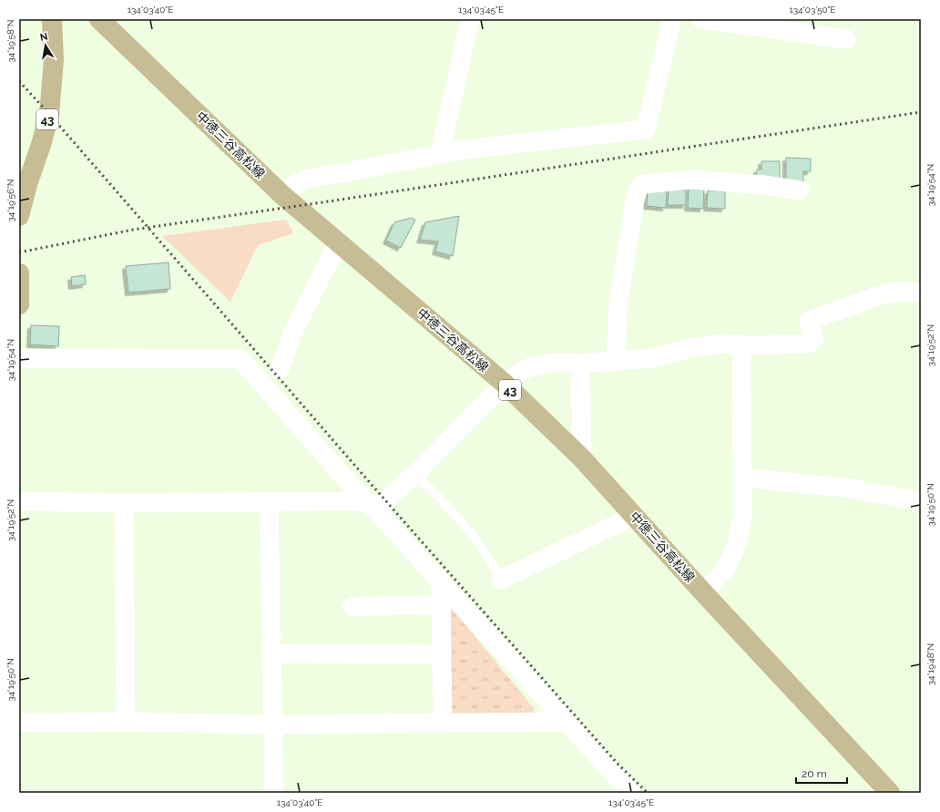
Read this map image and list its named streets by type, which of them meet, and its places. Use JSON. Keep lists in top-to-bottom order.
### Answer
{
  "streets": {
    "main road": ["43", "中徳三谷高松線"]
  },
  "scale_bar": "20 m",
  "north": "top",
  "coordinates": [
    "134°03'40\"E",
    "134°03'45\"E",
    "134°03'50\"E",
    "34°19'58\"N",
    "34°19'54\"N",
    "34°19'56\"N",
    "34°19'52\"N",
    "34°19'50\"N",
    "34°19'48\"N"
  ]
}
